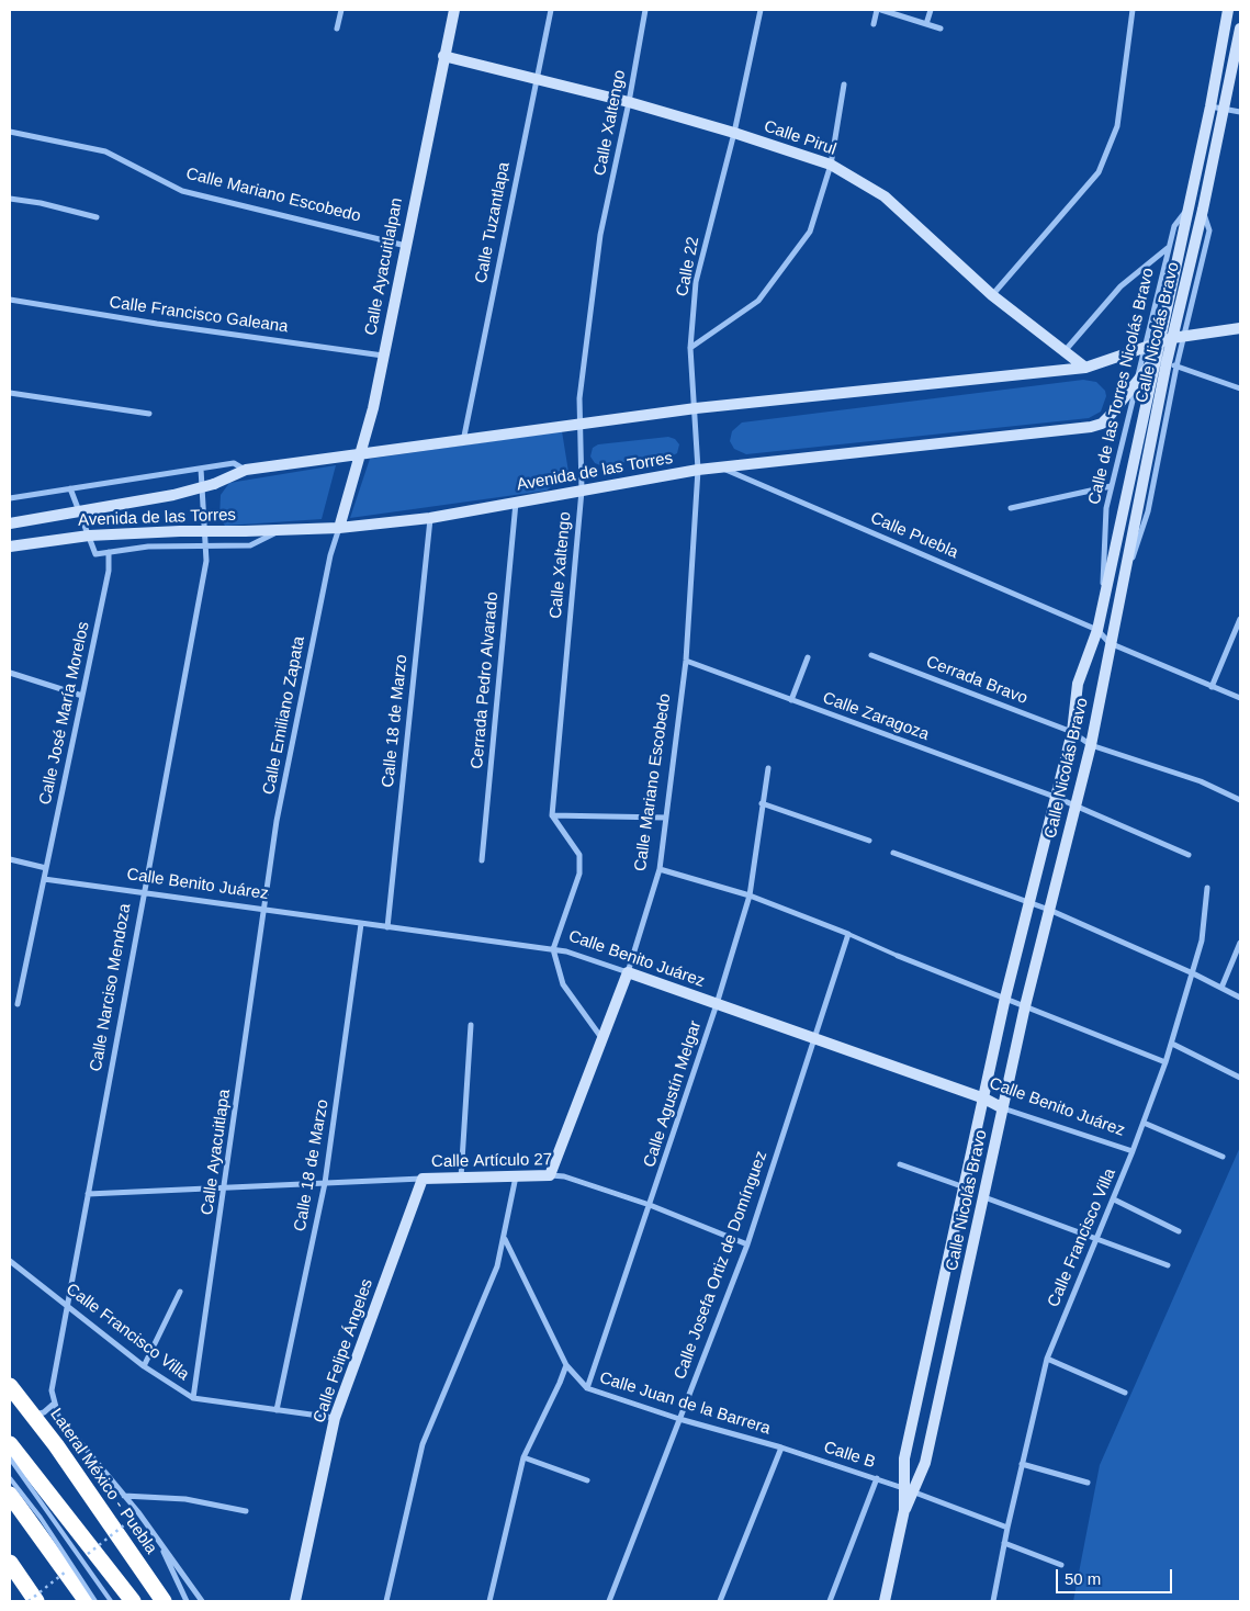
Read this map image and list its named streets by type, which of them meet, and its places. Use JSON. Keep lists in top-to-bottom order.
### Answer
{
  "streets": {
    "highway": ["Lateral México - Puebla"],
    "main road": [
      "Calle Pirul",
      "Calle Mariano Escobedo",
      "Calle Ayacuitlalpan",
      "Calle Nicolás Bravo",
      "Avenida de las Torres",
      "Calle Benito Juárez",
      "Calle Artículo 27",
      "Calle Felipe Ángeles"
    ],
    "street": [
      "Calle Xaltengo",
      "Calle Tuzantlapa",
      "Calle 22",
      "Calle Francisco Galeana",
      "Calle de las Torres Nicolás Bravo",
      "Calle Puebla",
      "Cerrada Pedro Alvarado",
      "Cerrada Bravo",
      "Calle José María Morelos",
      "Calle Emiliano Zapata",
      "Calle Zaragoza",
      "Calle 18 de Marzo",
      "Calle Narciso Mendoza",
      "Calle Agustín Melgar",
      "Calle Ayacuitlapa",
      "Calle Francisco Villa",
      "Calle Josefa Ortiz de Domínguez",
      "Calle Juan de la Barrera",
      "Calle B"
    ]
  },
  "crossings": [
    ["Calle Xaltengo", "Calle Pirul"],
    ["Calle Xaltengo", "Avenida de las Torres"],
    ["Calle Pirul", "Calle Tuzantlapa"],
    ["Calle Pirul", "Calle Ayacuitlalpan"],
    ["Calle Pirul", "Calle 22"],
    ["Calle Pirul", "Calle Nicolás Bravo"],
    ["Calle Pirul", "Avenida de las Torres"],
    ["Calle Mariano Escobedo", "Calle Ayacuitlalpan"],
    ["Calle Mariano Escobedo", "Calle 22"],
    ["Calle Mariano Escobedo", "Avenida de las Torres"],
    ["Calle Mariano Escobedo", "Calle Zaragoza"],
    ["Calle Mariano Escobedo", "Calle Benito Juárez"],
    ["Calle Mariano Escobedo", "Calle Artículo 27"],
    ["Calle Tuzantlapa", "Avenida de las Torres"],
    ["Calle Ayacuitlalpan", "Calle Francisco Galeana"],
    ["Calle Ayacuitlalpan", "Avenida de las Torres"],
    ["Calle Ayacuitlalpan", "Calle Emiliano Zapata"],
    ["Calle 22", "Avenida de las Torres"],
    ["Calle Nicolás Bravo", "Calle de las Torres Nicolás Bravo"],
    ["Calle Nicolás Bravo", "Avenida de las Torres"],
    ["Calle Nicolás Bravo", "Calle Puebla"],
    ["Calle Nicolás Bravo", "Cerrada Bravo"],
    ["Calle Nicolás Bravo", "Calle Zaragoza"],
    ["Calle Nicolás Bravo", "Calle Benito Juárez"],
    ["Calle Nicolás Bravo", "Calle B"],
    ["Calle de las Torres Nicolás Bravo", "Avenida de las Torres"],
    ["Avenida de las Torres", "Calle Puebla"],
    ["Avenida de las Torres", "Cerrada Pedro Alvarado"],
    ["Avenida de las Torres", "Calle Emiliano Zapata"],
    ["Avenida de las Torres", "Calle 18 de Marzo"],
    ["Calle José María Morelos", "Calle Benito Juárez"],
    ["Calle Emiliano Zapata", "Calle Benito Juárez"],
    ["Calle Emiliano Zapata", "Calle Ayacuitlapa"],
    ["Calle 18 de Marzo", "Calle Benito Juárez"],
    ["Calle 18 de Marzo", "Calle Artículo 27"],
    ["Calle 18 de Marzo", "Calle Francisco Villa"],
    ["Calle Benito Juárez", "Calle Narciso Mendoza"],
    ["Calle Benito Juárez", "Calle Agustín Melgar"],
    ["Calle Benito Juárez", "Calle Ayacuitlapa"],
    ["Calle Benito Juárez", "Calle Francisco Villa"],
    ["Calle Benito Juárez", "Calle Josefa Ortiz de Domínguez"],
    ["Calle Narciso Mendoza", "Calle Artículo 27"],
    ["Calle Narciso Mendoza", "Calle Francisco Villa"],
    ["Calle Agustín Melgar", "Calle Artículo 27"],
    ["Calle Agustín Melgar", "Calle Juan de la Barrera"],
    ["Calle Ayacuitlapa", "Calle Artículo 27"],
    ["Calle Ayacuitlapa", "Calle Francisco Villa"],
    ["Calle Artículo 27", "Calle Josefa Ortiz de Domínguez"],
    ["Calle Artículo 27", "Calle Felipe Ángeles"],
    ["Calle Francisco Villa", "Calle Felipe Ángeles"],
    ["Calle Francisco Villa", "Calle B"],
    ["Calle Josefa Ortiz de Domínguez", "Calle Juan de la Barrera"],
    ["Calle Juan de la Barrera", "Calle B"]
  ],
  "scale_bar": "50 m"
}
